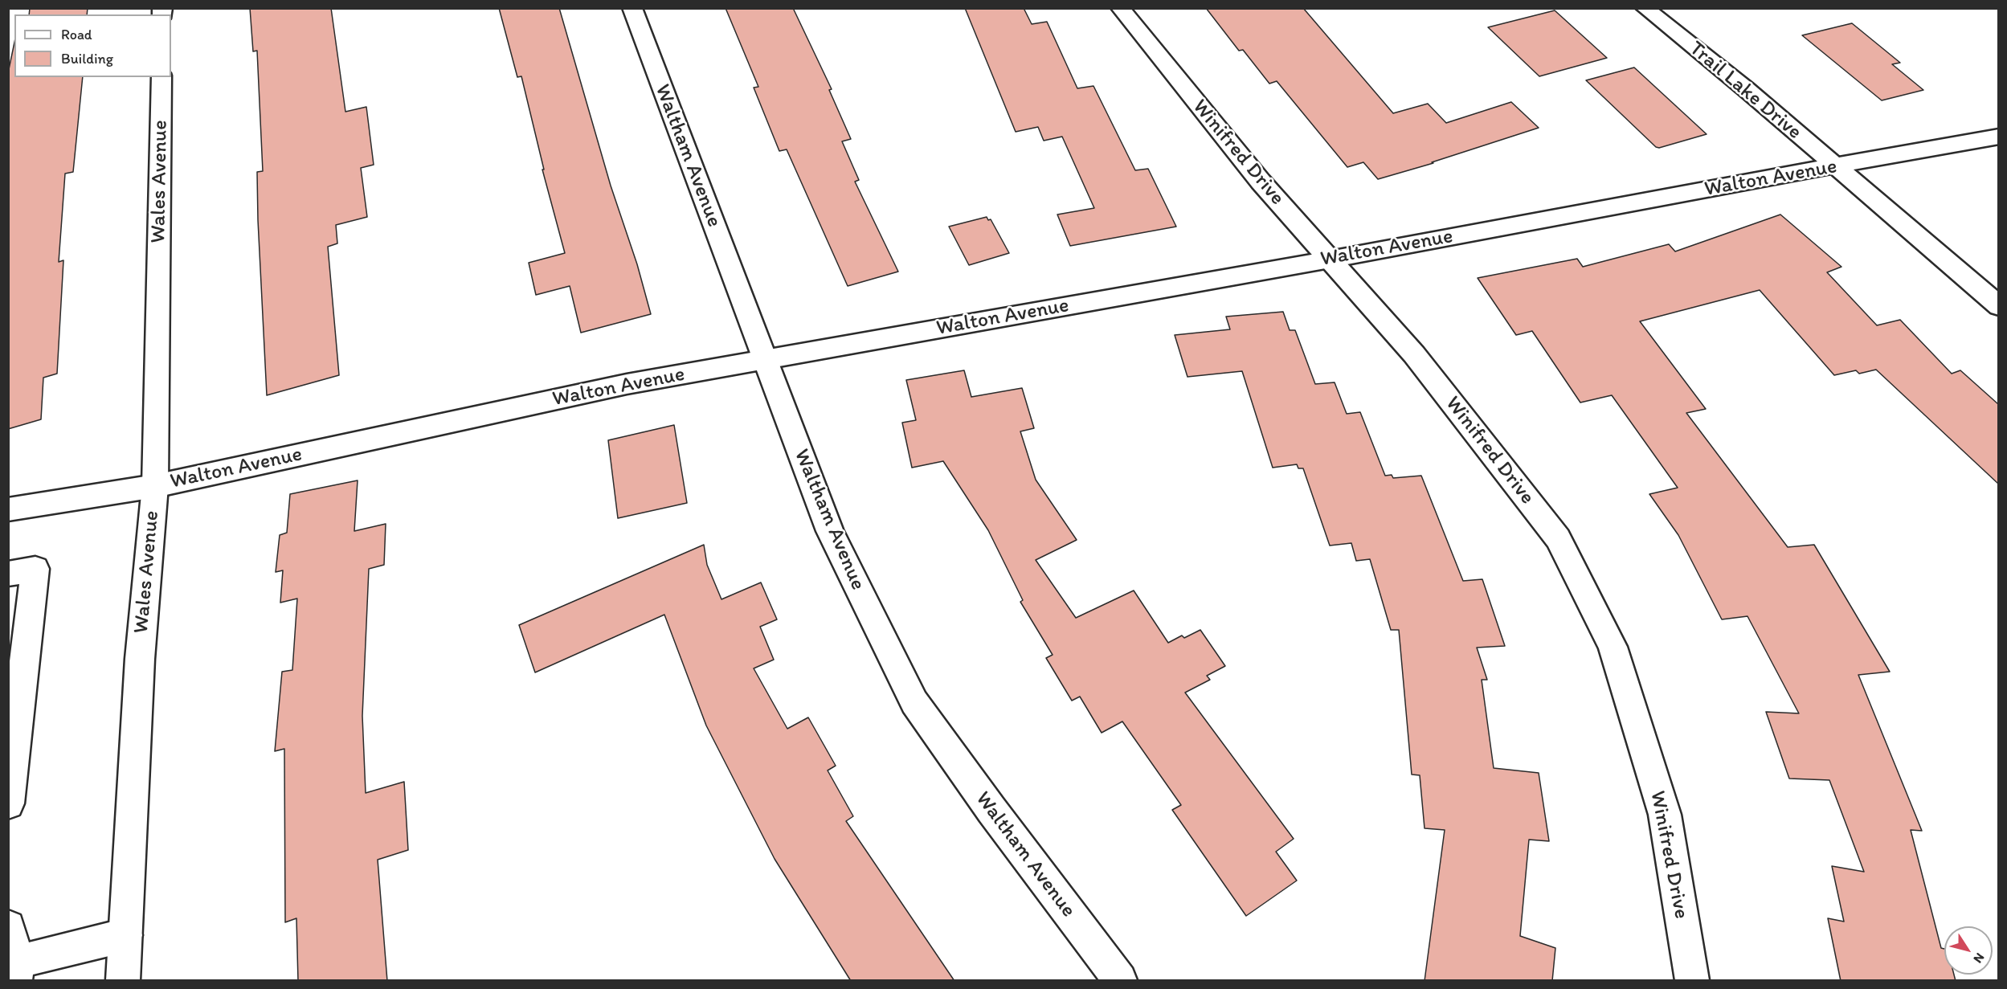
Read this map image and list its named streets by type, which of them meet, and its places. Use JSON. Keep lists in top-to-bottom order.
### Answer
{
  "streets": {
    "street": [
      "Trail Lake Drive",
      "Winifred Drive",
      "Waltham Avenue",
      "Walton Avenue",
      "Wales Avenue"
    ]
  },
  "crossings": [
    ["Trail Lake Drive", "Walton Avenue"],
    ["Winifred Drive", "Walton Avenue"],
    ["Waltham Avenue", "Walton Avenue"],
    ["Walton Avenue", "Wales Avenue"]
  ],
  "legend": ["Road", "Building"],
  "north": "bottom right"
}
